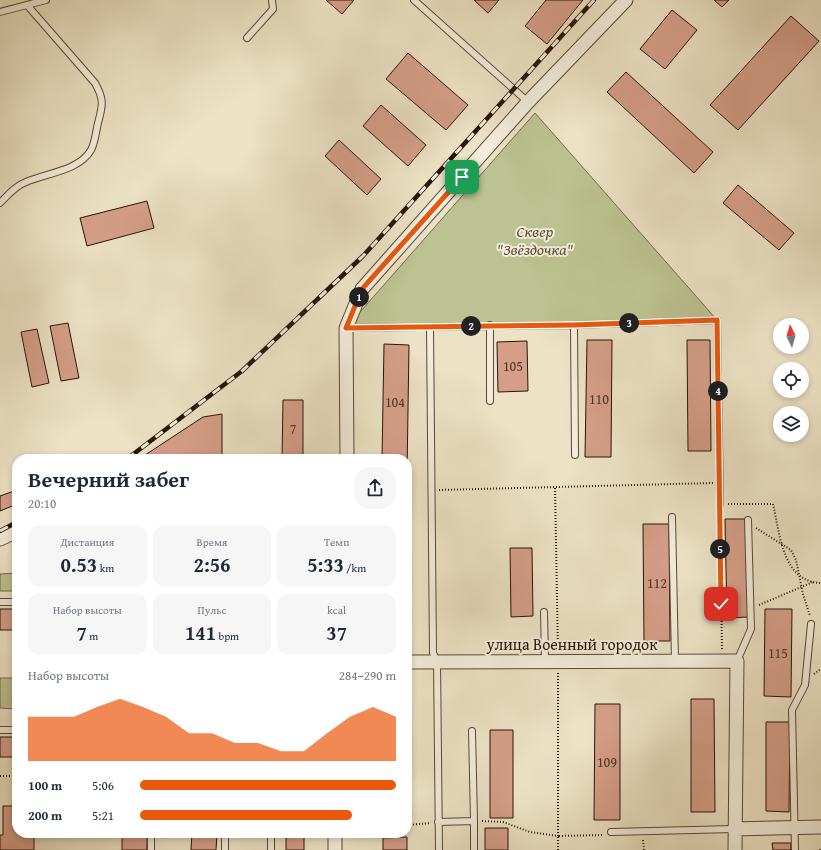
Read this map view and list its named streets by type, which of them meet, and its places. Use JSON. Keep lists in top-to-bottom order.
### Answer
{
  "streets": {
    "street": ["улица Военный городок"]
  },
  "parks": ["Сквер \"Звёздочка\""],
  "house_numbers": [
    "105",
    "110",
    "104",
    "7",
    "112",
    "115",
    "109"
  ],
  "north": "top",
  "page": {
    "pins": [
      "1",
      "3",
      "2",
      "4",
      "5"
    ],
    "heading": ["Вечерний забег", "20:10"],
    "stats": [
      ["Дистанция", "0.53 km"],
      ["Время", "2:56"],
      ["Темп", "5:33 /km"],
      ["Набор высоты", "7 m"],
      ["Пульс", "141 bpm"],
      ["kcal", "37"]
    ],
    "chart": ["Набор высоты", "284–290 m"],
    "list": [
      {
        "name": "100 m",
        "note": "5:06"
      },
      {
        "name": "200 m",
        "note": "5:21"
      }
    ]
  }
}
